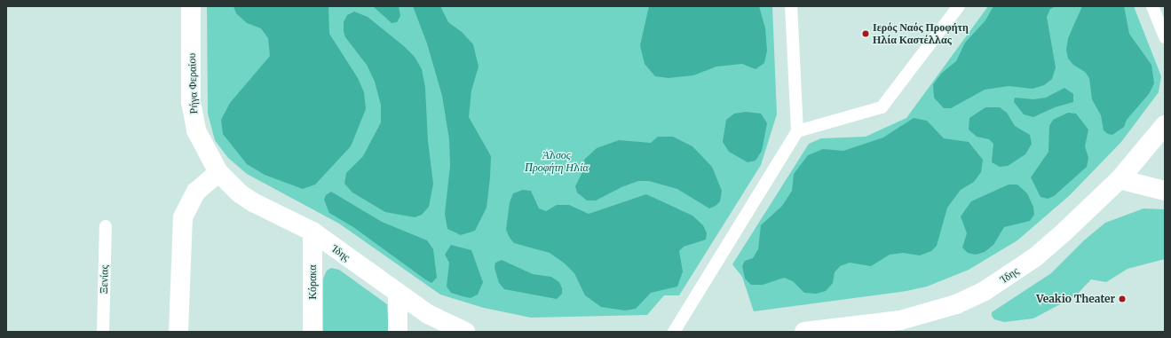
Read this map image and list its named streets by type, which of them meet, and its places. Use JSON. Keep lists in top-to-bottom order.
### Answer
{
  "streets": {
    "street": ["Ρήγα Φεραίου", "Ίδης", "Κόρακα"],
    "lane": ["Ξενίας"]
  },
  "crossings": [
    ["Ρήγα Φεραίου", "Ίδης"],
    ["Ίδης", "Κόρακα"]
  ],
  "parks": ["Άλσος Προφήτη Ηλία"],
  "places": ["Ιερός Ναός Προφήτη Ηλία Καστέλλας", "Veakio Theater"]
}
